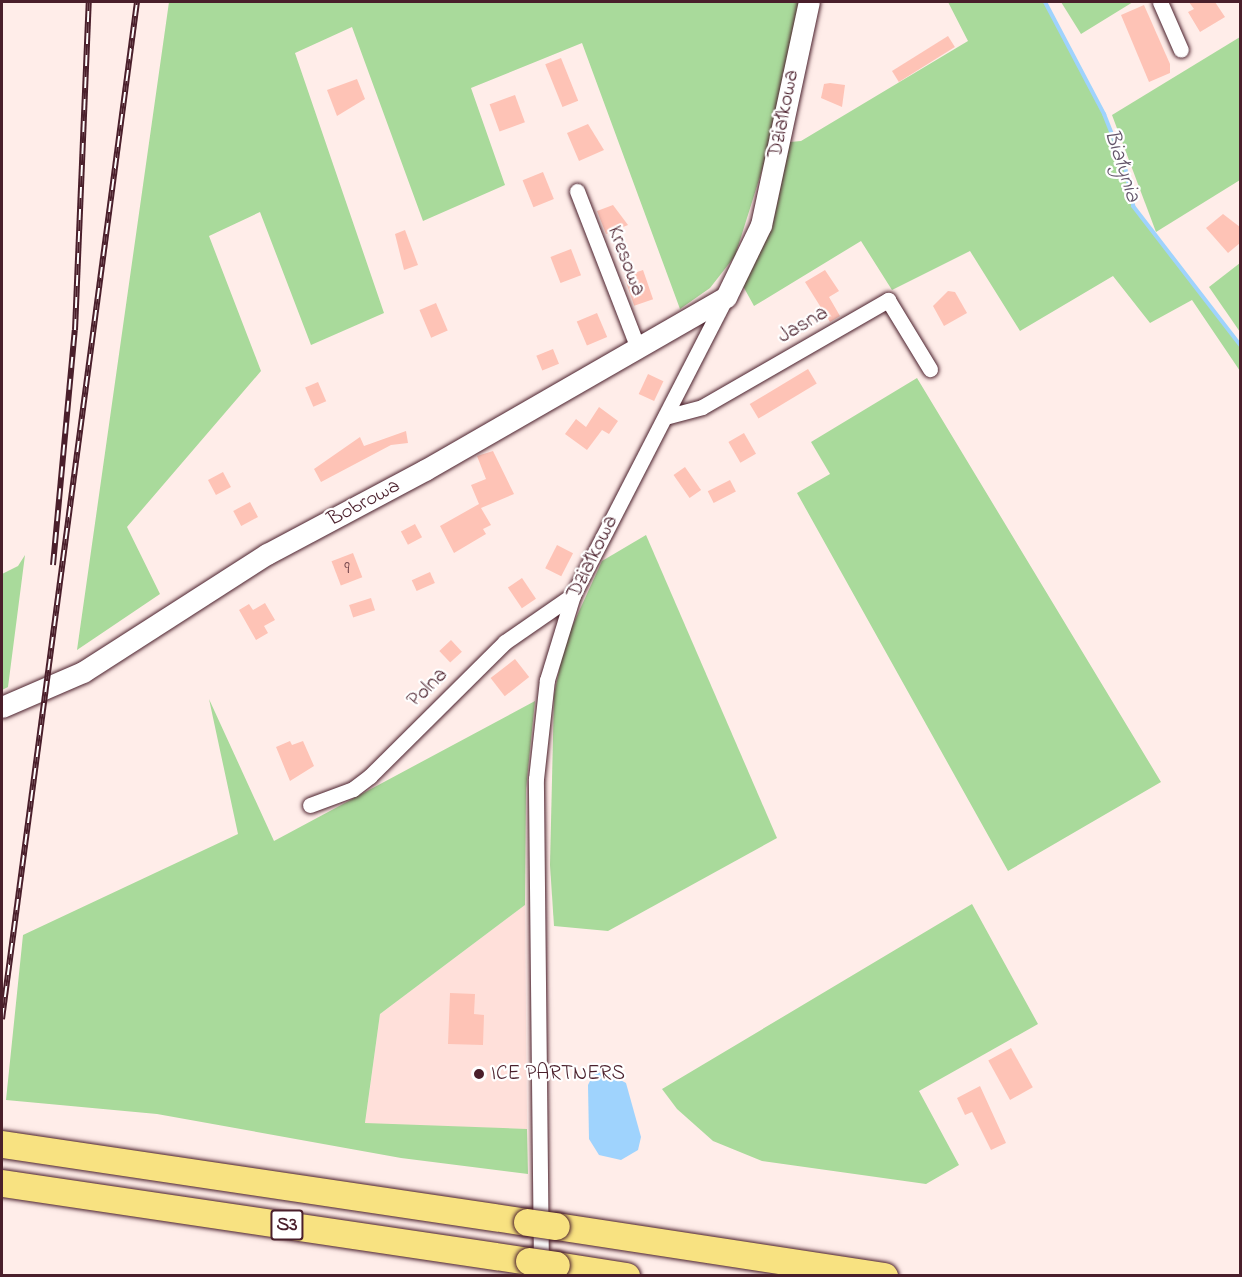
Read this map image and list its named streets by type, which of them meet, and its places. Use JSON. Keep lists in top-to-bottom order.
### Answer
{
  "streets": {
    "highway": ["S3"],
    "street": [
      "Działkowa",
      "Kresowa",
      "Jasna",
      "Bobrowa",
      "Polna"
    ]
  },
  "crossings": [
    ["Działkowa", "Jasna"],
    ["Działkowa", "Bobrowa"],
    ["Działkowa", "Polna"],
    ["Działkowa", "S3"],
    ["Kresowa", "Bobrowa"]
  ],
  "water": ["Białynia"],
  "places": ["ICE PARTNERS"],
  "house_numbers": ["9"]
}
